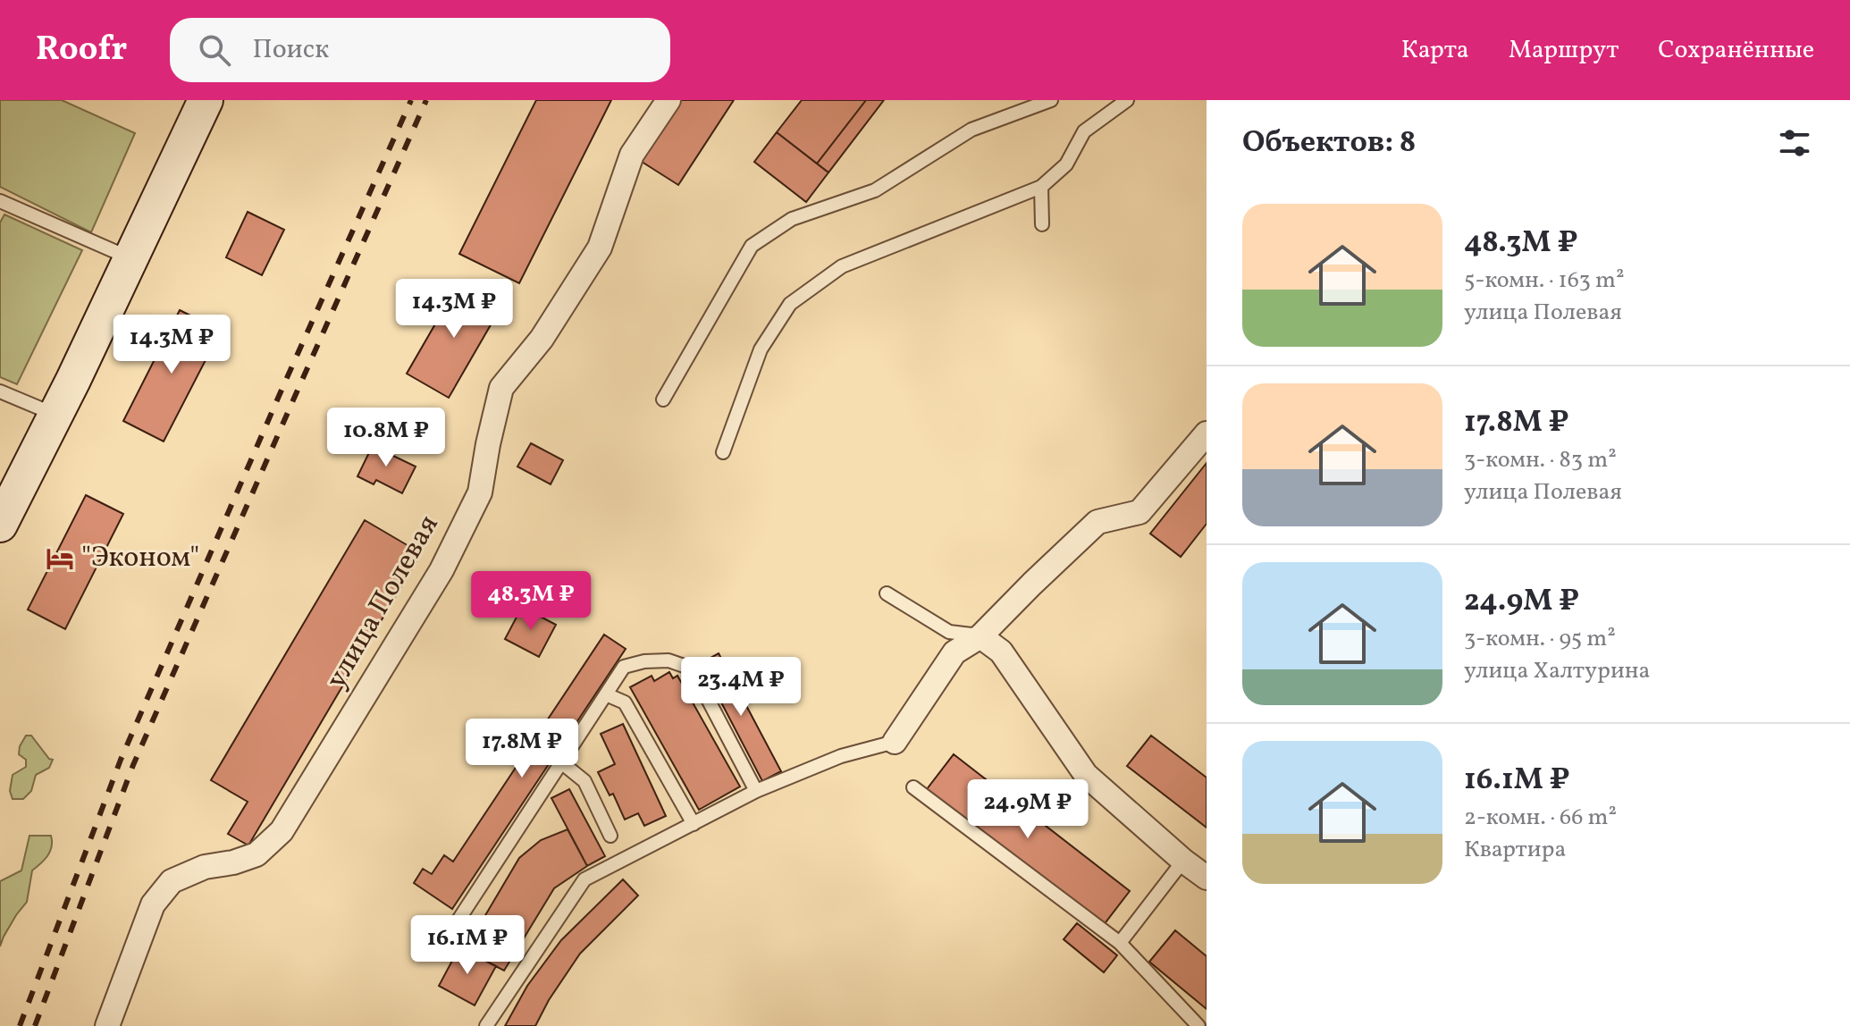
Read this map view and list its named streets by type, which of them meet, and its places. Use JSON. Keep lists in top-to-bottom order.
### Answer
{
  "streets": {
    "street": ["улица Полевая"]
  },
  "places": {
    "hotel": ["\"Эконом\""]
  },
  "page": {
    "header": "Roofr",
    "search": "Поиск",
    "nav": ["Карта", "Маршрут", "Сохранённые"],
    "heading": "Объектов: 8",
    "list": [
      {
        "name": "48.3M ₽",
        "note": "5-комн. · 163 m² · улица Полевая"
      },
      {
        "name": "17.8M ₽",
        "note": "3-комн. · 83 m² · улица Полевая"
      },
      {
        "name": "24.9M ₽",
        "note": "3-комн. · 95 m² · улица Халтурина"
      },
      {
        "name": "16.1M ₽",
        "note": "2-комн. · 66 m² · Квартира"
      }
    ],
    "price": [
      "14.3M ₽",
      "14.3M ₽",
      "10.8M ₽",
      "48.3M ₽",
      "23.4M ₽",
      "17.8M ₽",
      "24.9M ₽",
      "16.1M ₽"
    ]
  }
}
